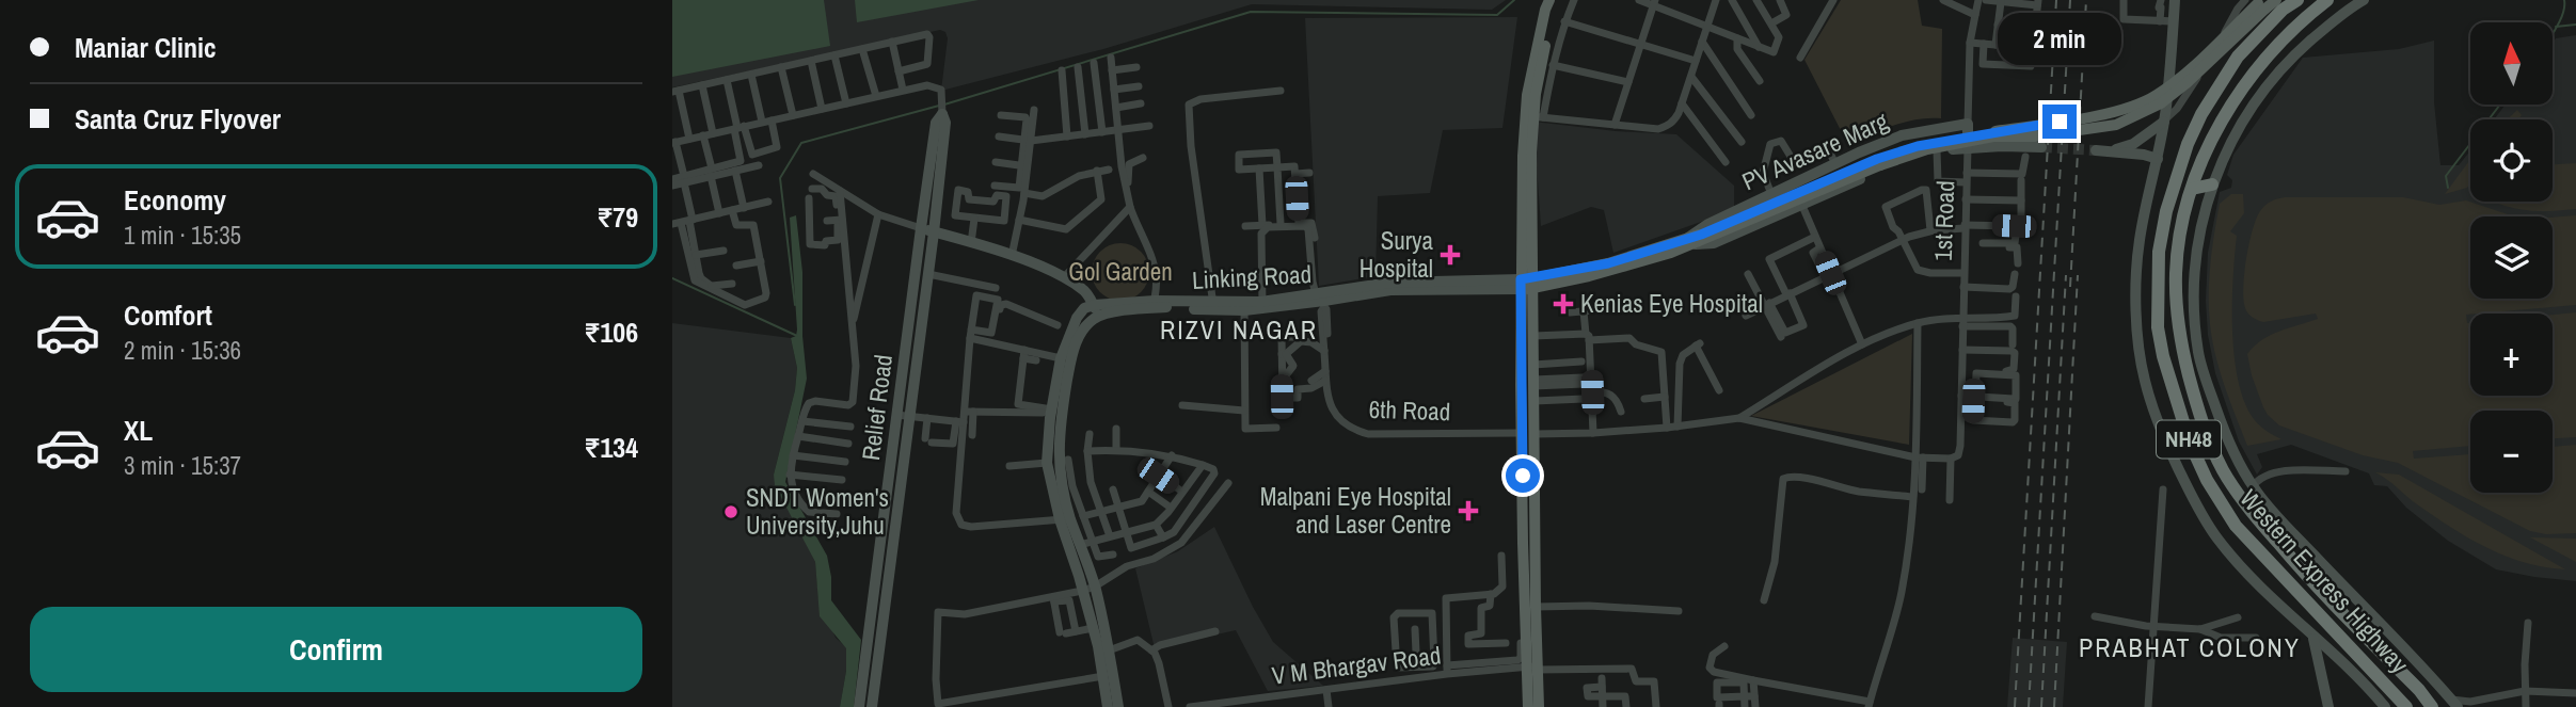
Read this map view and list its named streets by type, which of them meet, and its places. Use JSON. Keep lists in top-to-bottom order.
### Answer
{
  "streets": {
    "highway": ["NH48", "Western Express Highway"],
    "street": [
      "PV Avasare Marg",
      "1st Road",
      "Linking Road",
      "Relief Road",
      "6th Road",
      "V M Bhargav Road"
    ]
  },
  "crossings": [
    ["PV Avasare Marg", "1st Road"],
    ["Linking Road", "6th Road"]
  ],
  "districts": ["RIZVI NAGAR", "PRABHAT COLONY"],
  "parks": ["Gol Garden"],
  "places": {
    "health": ["Surya Hospital", "Kenias Eye Hospital", "Malpani Eye Hospital and Laser Centre"],
    "other": ["SNDT Women's University,Juhu"]
  },
  "north": "top",
  "page": {
    "banner": ["Maniar Clinic", "Santa Cruz Flyover"],
    "bubble": "2 min",
    "map_buttons": ["+", "−"],
    "list": [
      {
        "name": "Economy",
        "note": "1 min · 15:35",
        "value": "₹79"
      },
      {
        "name": "Comfort",
        "note": "2 min · 15:36",
        "value": "₹106"
      },
      {
        "name": "XL",
        "note": "3 min · 15:37",
        "value": "₹134"
      }
    ],
    "buttons": "Confirm"
  }
}
